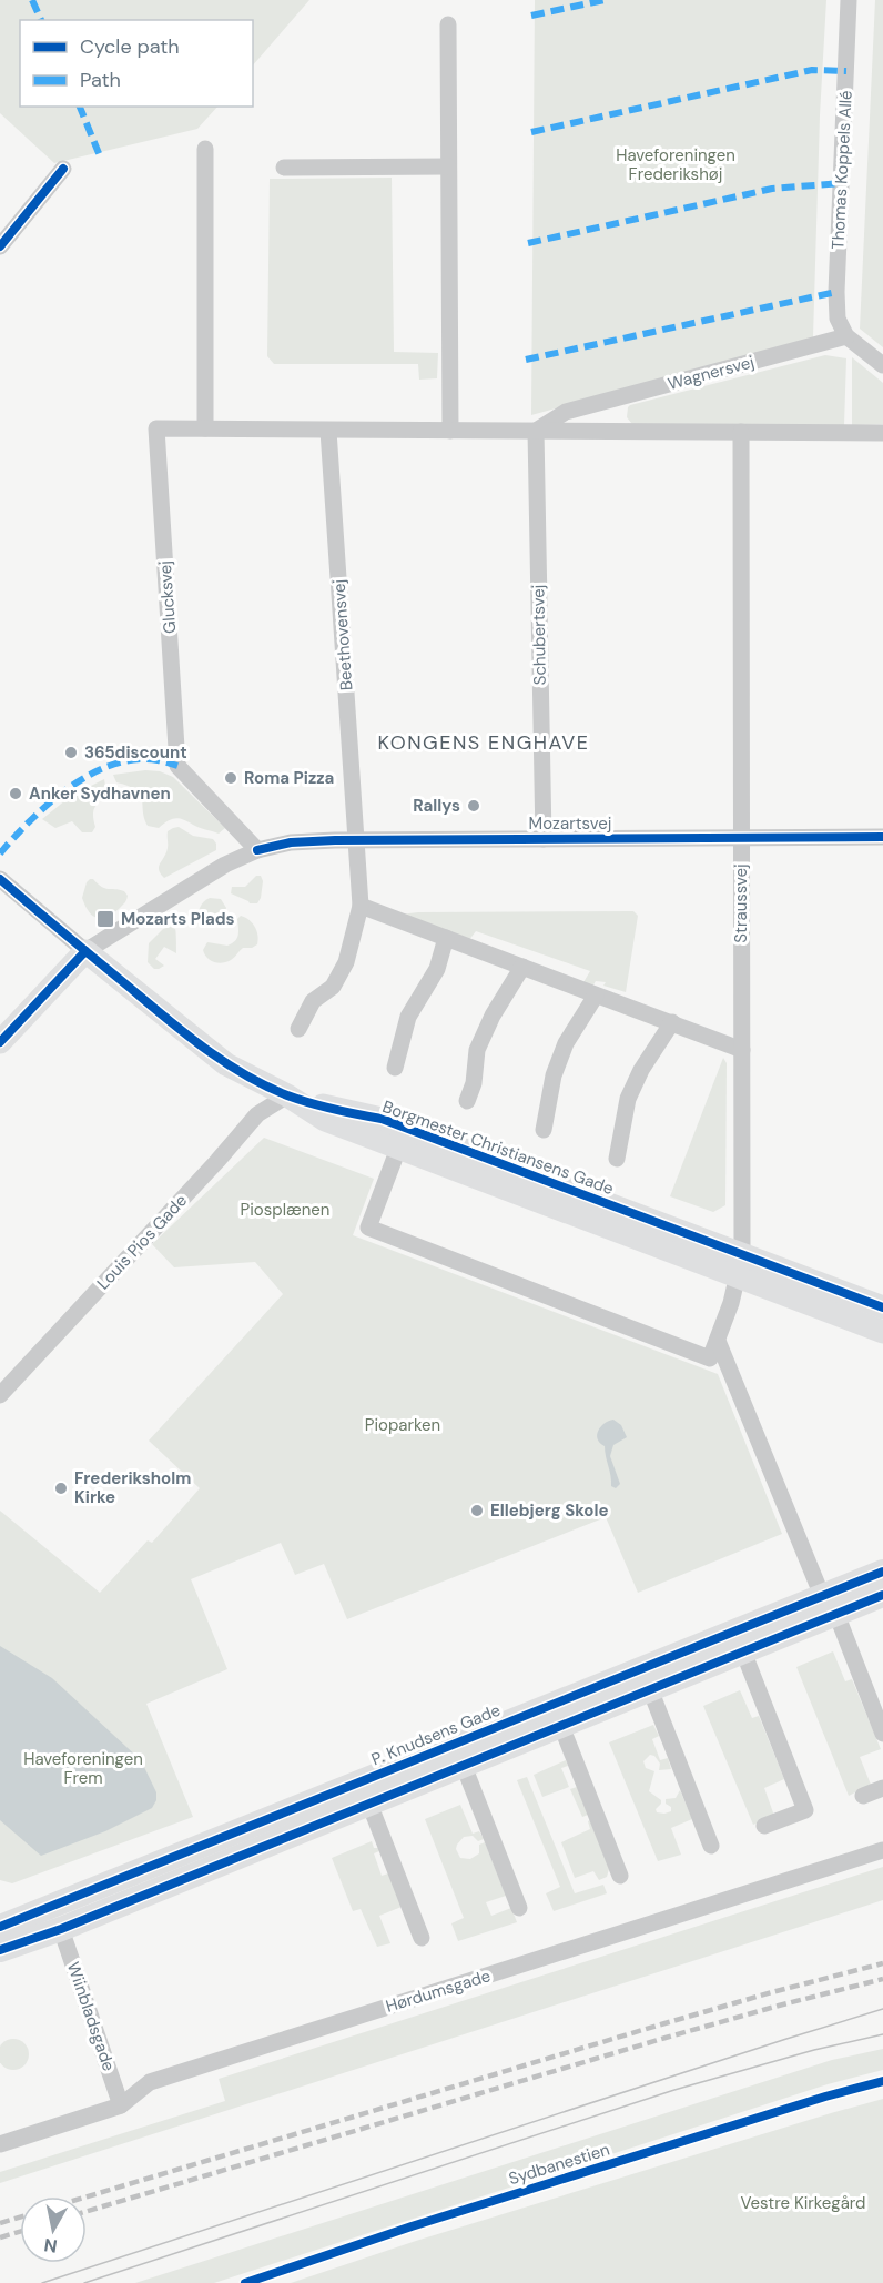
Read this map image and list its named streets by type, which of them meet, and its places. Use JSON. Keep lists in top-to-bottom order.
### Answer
{
  "streets": {
    "main road": ["P. Knudsens Gade"],
    "street": [
      "Thomas Koppels Allé",
      "Wagnersvej",
      "Glucksvej",
      "Beethovensvej",
      "Schubertsvej",
      "Mozartsvej",
      "Straussvej",
      "Borgmester Christiansens Gade",
      "Louis Pios Gade",
      "Hørdumsgade",
      "Wiinbladsgade"
    ],
    "cycle path": ["Sydbanestien"]
  },
  "crossings": [
    ["Thomas Koppels Allé", "Wagnersvej"],
    ["Wagnersvej", "Schubertsvej"],
    ["Glucksvej", "Mozartsvej"],
    ["Beethovensvej", "Mozartsvej"],
    ["Schubertsvej", "Mozartsvej"],
    ["Mozartsvej", "Straussvej"],
    ["Straussvej", "Borgmester Christiansens Gade"],
    ["Borgmester Christiansens Gade", "Louis Pios Gade"],
    ["P. Knudsens Gade", "Wiinbladsgade"],
    ["Hørdumsgade", "Wiinbladsgade"]
  ],
  "districts": ["KONGENS ENGHAVE"],
  "parks": [
    "Haveforeningen Frederikshøj",
    "Piosplænen",
    "Pioparken",
    "Haveforeningen Frem",
    "Vestre Kirkegård"
  ],
  "places": {
    "other": [
      "365discount",
      "Roma Pizza",
      "Anker Sydhavnen",
      "Rallys",
      "Frederiksholm Kirke",
      "Ellebjerg Skole"
    ],
    "transit": ["Mozarts Plads"]
  },
  "legend": ["Cycle path", "Path"],
  "north": "bottom"
}
